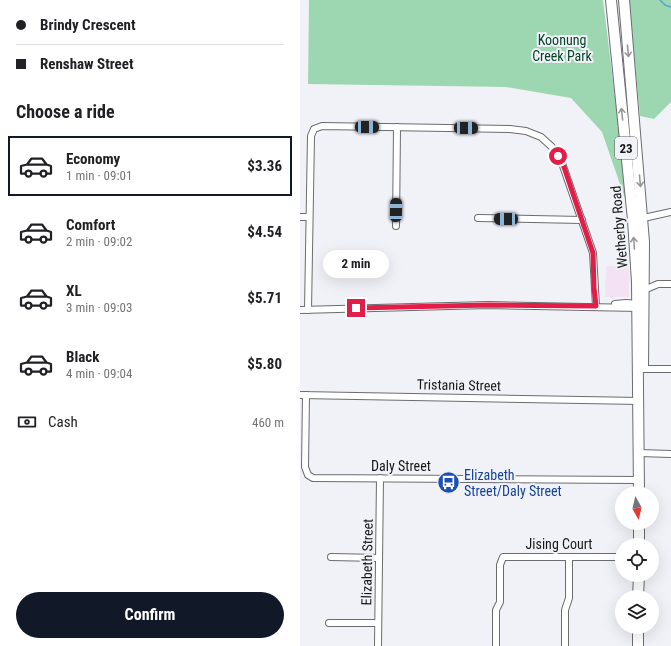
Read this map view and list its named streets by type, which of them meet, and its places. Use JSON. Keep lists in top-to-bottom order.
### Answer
{
  "streets": {
    "main road": ["23", "Wetherby Road"],
    "street": [
      "Tristania Street",
      "Daly Street",
      "Jising Court",
      "Elizabeth Street"
    ]
  },
  "crossings": [
    ["Wetherby Road", "Tristania Street"],
    ["Wetherby Road", "Daly Street"],
    ["Tristania Street", "Daly Street"],
    ["Daly Street", "Elizabeth Street"]
  ],
  "parks": ["Koonung Creek Park"],
  "places": {
    "bus stop": ["Elizabeth Street/Daly Street"]
  },
  "north": "bottom",
  "page": {
    "banner": ["Brindy Crescent", "Renshaw Street"],
    "heading": "Choose a ride",
    "list": [
      {
        "name": "Economy",
        "note": "1 min · 09:01",
        "value": "$3.36"
      },
      {
        "name": "Comfort",
        "note": "2 min · 09:02",
        "value": "$4.54"
      },
      {
        "name": "XL",
        "note": "3 min · 09:03",
        "value": "$5.71"
      },
      {
        "name": "Black",
        "note": "4 min · 09:04",
        "value": "$5.80"
      }
    ],
    "bubble": "2 min",
    "pay": ["Cash", "460 m"],
    "buttons": "Confirm"
  }
}
